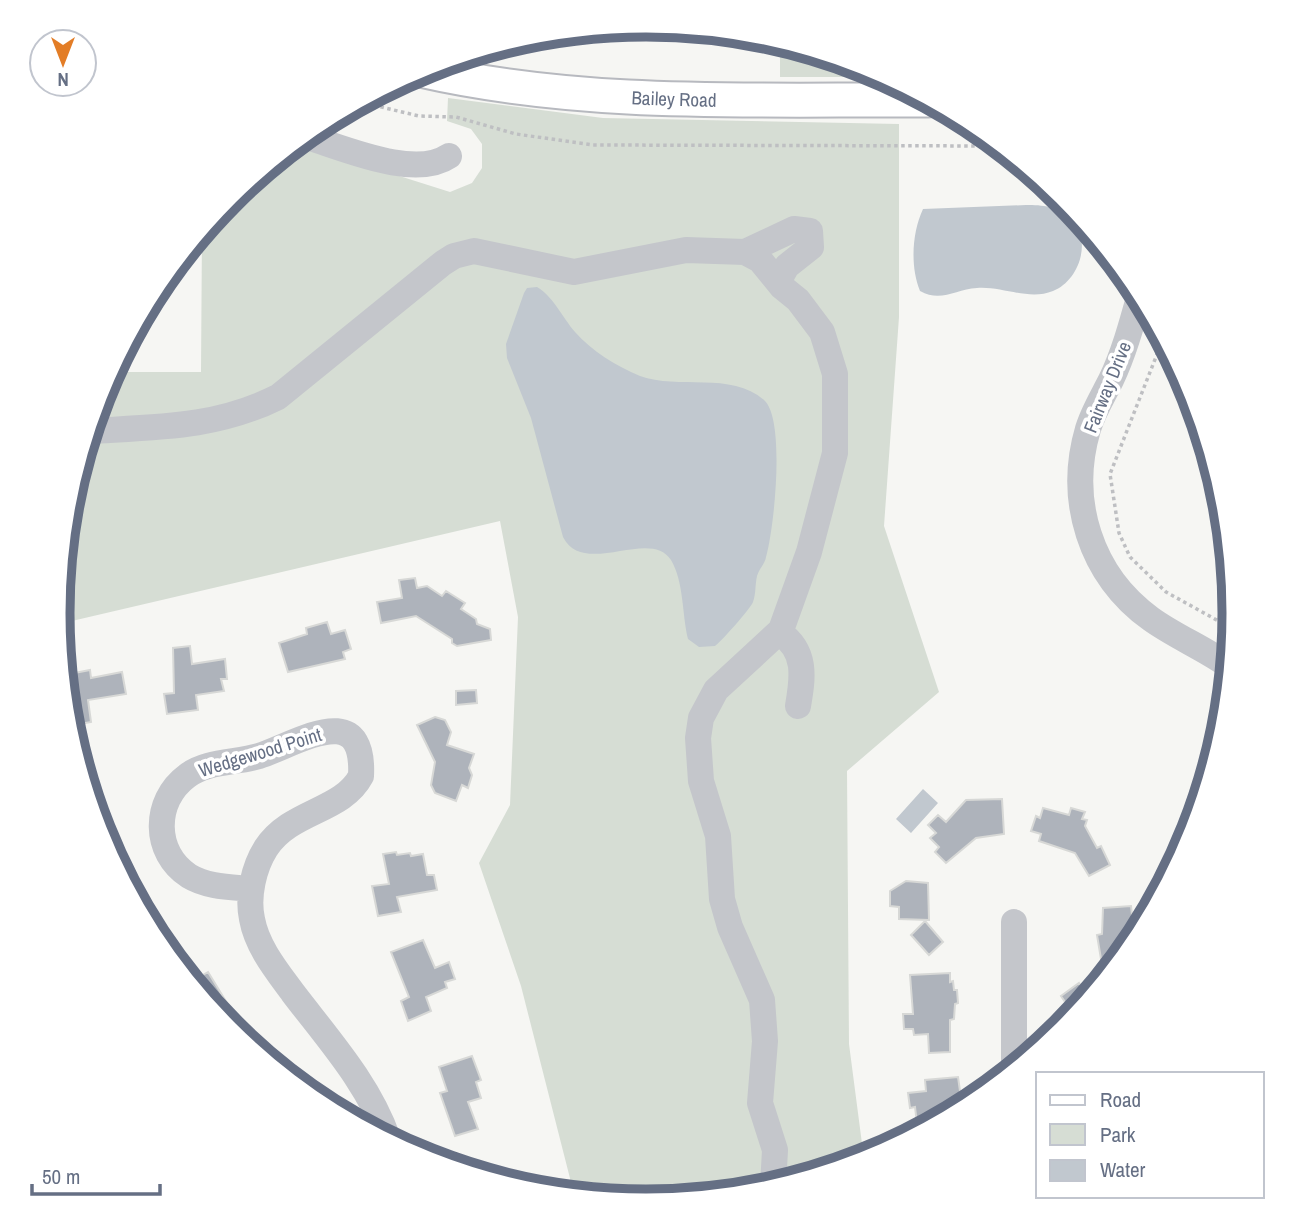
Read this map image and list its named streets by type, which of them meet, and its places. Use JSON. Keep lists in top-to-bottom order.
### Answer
{
  "streets": {
    "main road": ["Bailey Road"],
    "street": ["Fairway Drive", "Wedgewood Point"]
  },
  "legend": ["Road", "Park", "Water"],
  "scale_bar": "50 m",
  "north": "bottom"
}
